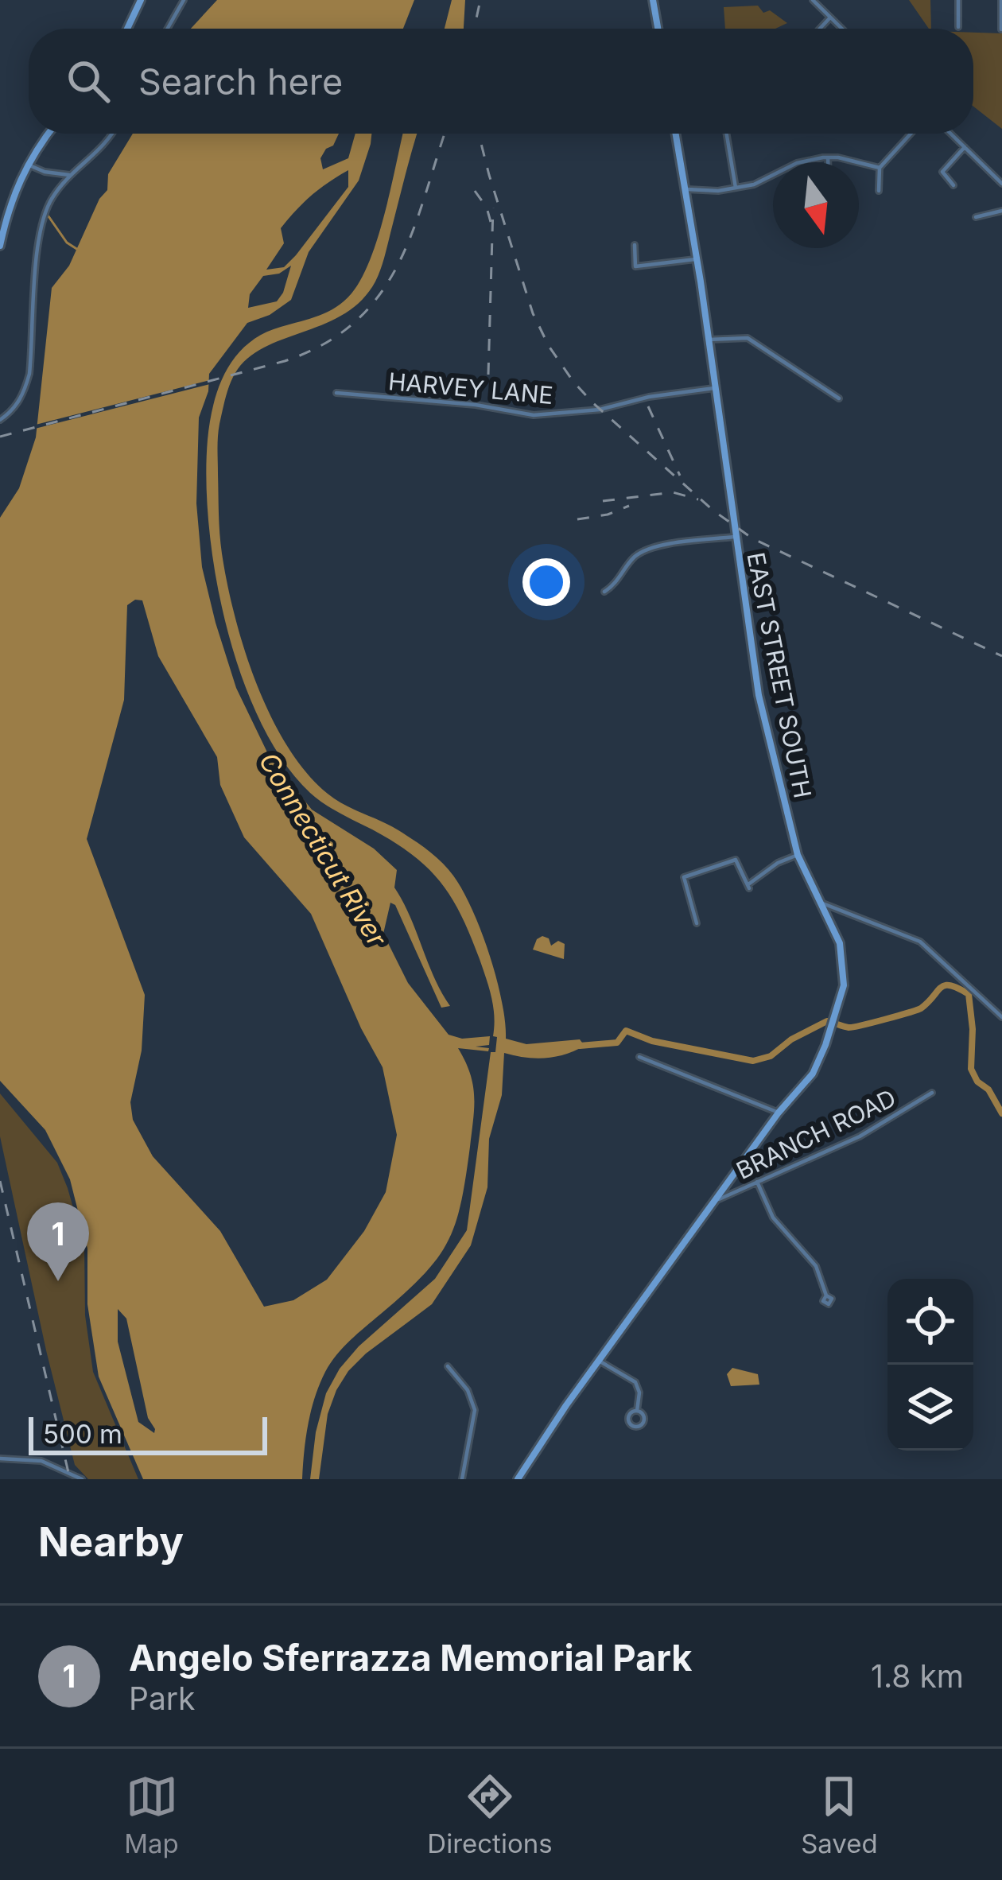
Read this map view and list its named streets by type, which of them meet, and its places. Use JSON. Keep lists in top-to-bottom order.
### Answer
{
  "streets": {
    "main road": ["EAST STREET SOUTH"],
    "street": ["HARVEY LANE", "BRANCH ROAD"]
  },
  "crossings": [
    ["HARVEY LANE", "EAST STREET SOUTH"],
    ["EAST STREET SOUTH", "BRANCH ROAD"]
  ],
  "water": ["Connecticut River"],
  "scale_bar": "500 m",
  "north": "bottom",
  "page": {
    "search": "Search here",
    "pins": "1",
    "scale": "500 m",
    "heading": "Nearby",
    "list": [
      {
        "mark": "1",
        "name": "Angelo Sferrazza Memorial Park",
        "note": "Park",
        "value": "1.8 km"
      }
    ],
    "nav": ["Map", "Directions", "Saved"]
  }
}
